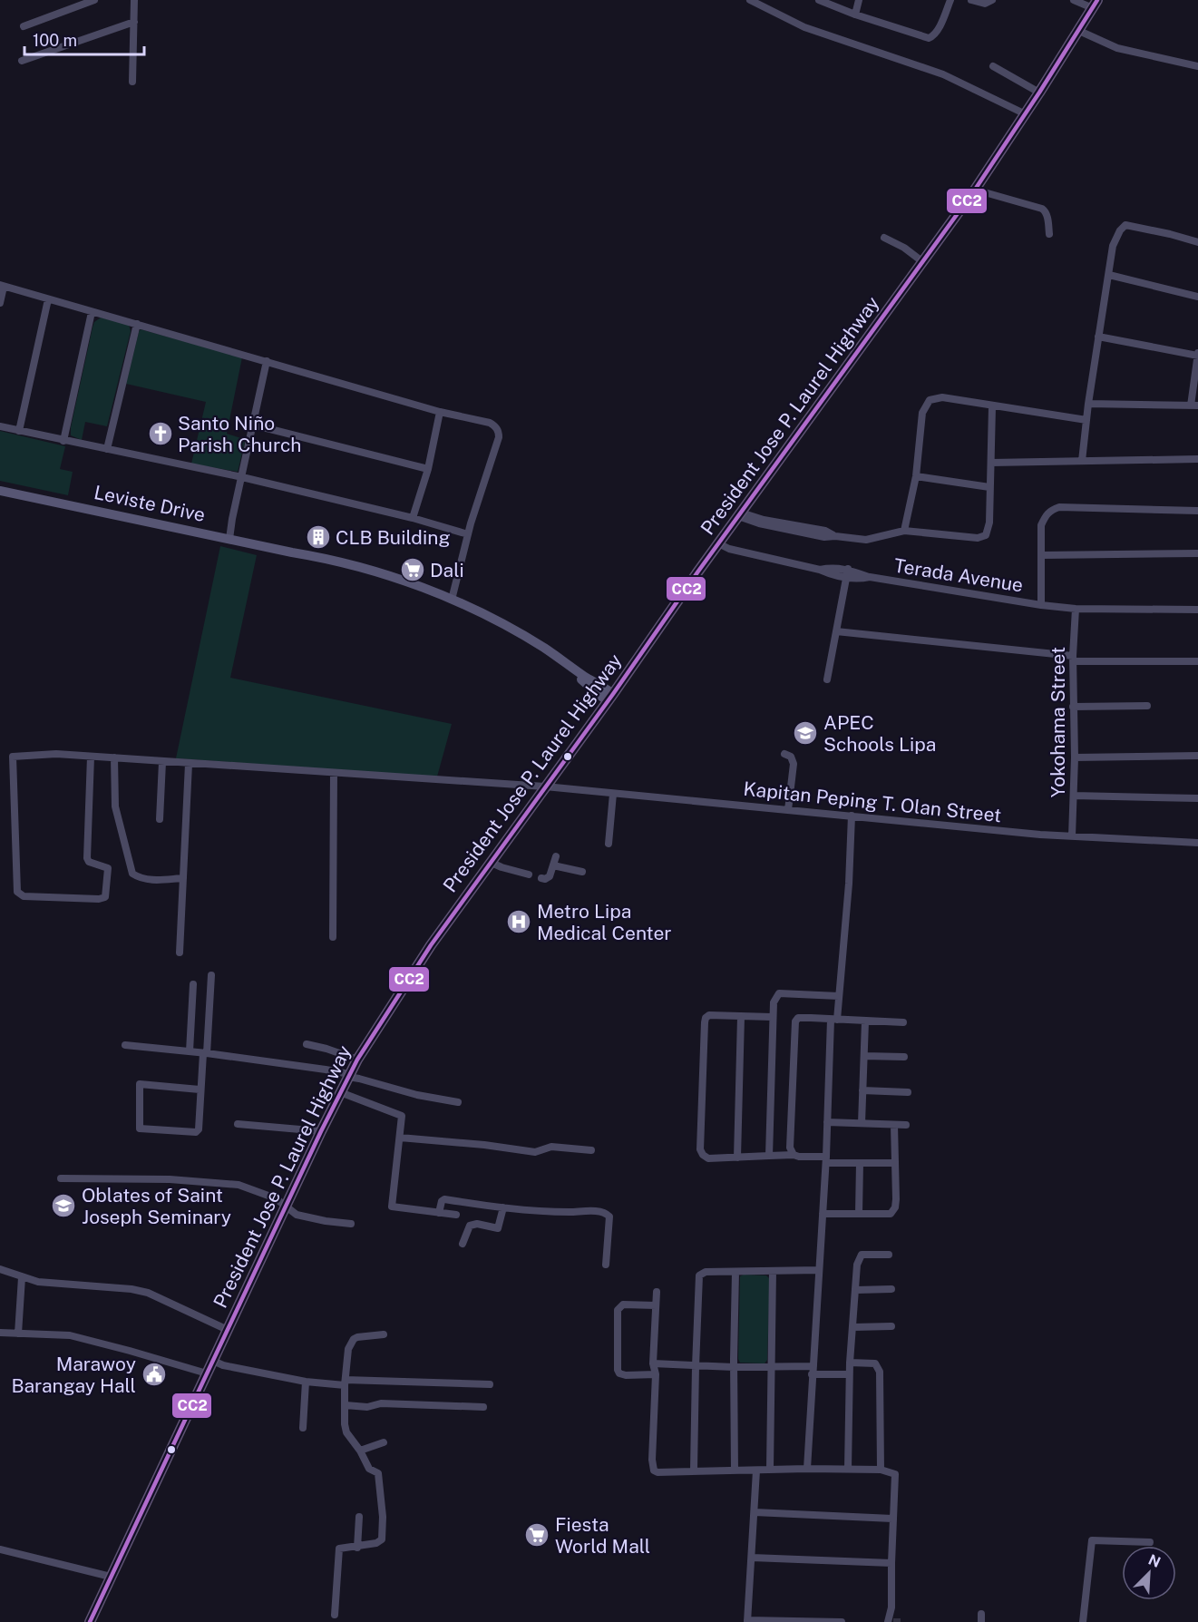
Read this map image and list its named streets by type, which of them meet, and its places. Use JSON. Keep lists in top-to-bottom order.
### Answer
{
  "streets": {
    "main road": ["President Jose P. Laurel Highway", "Leviste Drive"],
    "street": ["Terada Avenue", "Yokohama Street", "Kapitan Peping T. Olan Street"]
  },
  "crossings": [
    ["President Jose P. Laurel Highway", "Leviste Drive"],
    ["President Jose P. Laurel Highway", "Terada Avenue"],
    ["President Jose P. Laurel Highway", "Kapitan Peping T. Olan Street"],
    ["Terada Avenue", "Yokohama Street"],
    ["Yokohama Street", "Kapitan Peping T. Olan Street"]
  ],
  "places": {
    "church": ["Santo Niño Parish Church"],
    "building": ["CLB Building"],
    "supermarket": ["Dali", "Fiesta World Mall"],
    "school or university": ["APEC Schools Lipa", "Oblates of Saint Joseph Seminary"],
    "hospital": ["Metro Lipa Medical Center"],
    "public building": ["Marawoy Barangay Hall"]
  },
  "lines": ["transit line CC2"],
  "scale_bar": "100 m",
  "north": "top right"
}
